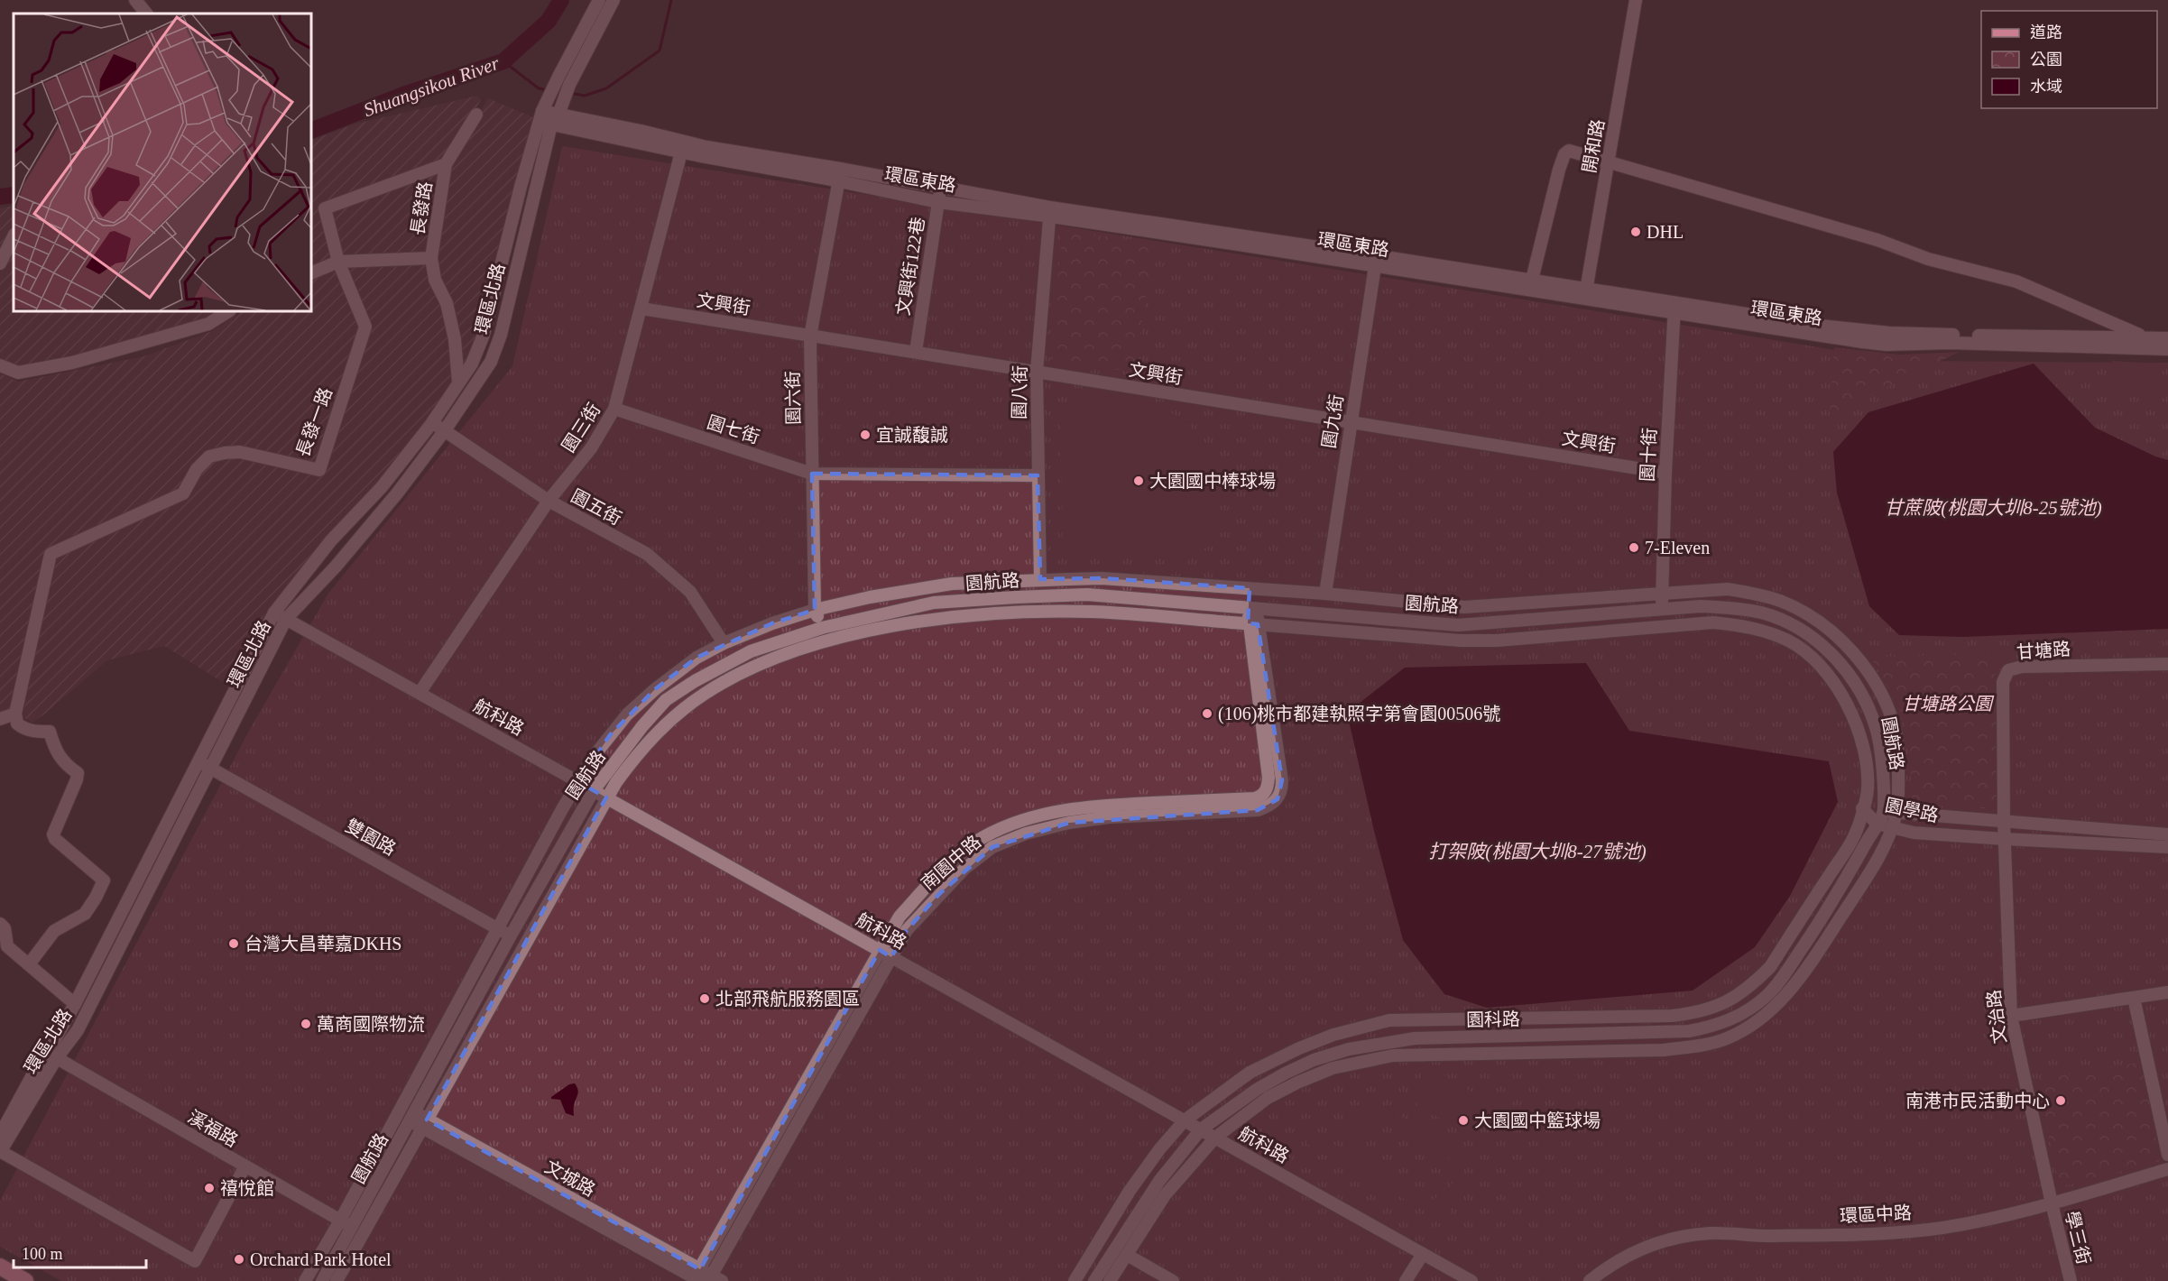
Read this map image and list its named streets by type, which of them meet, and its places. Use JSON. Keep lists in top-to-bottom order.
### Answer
{
  "streets": {
    "street": [
      "開和路",
      "環區東路",
      "長發路",
      "文興街122巷",
      "環區北路",
      "文興街",
      "園八街",
      "園六街",
      "園九街",
      "長發一路",
      "園三街",
      "園七街",
      "園十街",
      "園五街",
      "園航路",
      "甘塘路",
      "航科路",
      "園學路",
      "雙園路",
      "南園中路",
      "文治路",
      "園科路",
      "溪福路",
      "文城路",
      "環區中路",
      "學三街"
    ]
  },
  "crossings": [
    ["開和路", "環區東路"],
    ["環區東路", "文興街122巷"],
    ["環區東路", "環區北路"],
    ["環區東路", "園八街"],
    ["環區東路", "園六街"],
    ["環區東路", "園九街"],
    ["環區東路", "園三街"],
    ["環區東路", "園十街"],
    ["長發路", "長發一路"],
    ["文興街122巷", "文興街"],
    ["環區北路", "園五街"],
    ["環區北路", "航科路"],
    ["環區北路", "雙園路"],
    ["環區北路", "溪福路"],
    ["文興街", "園八街"],
    ["文興街", "園六街"],
    ["文興街", "園九街"],
    ["文興街", "園三街"],
    ["文興街", "園十街"],
    ["園八街", "園七街"],
    ["園六街", "園七街"],
    ["園六街", "園航路"],
    ["園三街", "園七街"],
    ["園三街", "園五街"],
    ["園三街", "航科路"],
    ["園十街", "園航路"],
    ["園航路", "航科路"],
    ["園航路", "園學路"],
    ["園航路", "雙園路"],
    ["園航路", "南園中路"],
    ["園航路", "園科路"],
    ["園航路", "溪福路"],
    ["園航路", "文城路"],
    ["甘塘路", "園學路"],
    ["甘塘路", "文治路"],
    ["航科路", "南園中路"],
    ["航科路", "園科路"],
    ["園學路", "文治路"],
    ["園學路", "園科路"],
    ["南園中路", "文城路"],
    ["文治路", "環區中路"],
    ["文治路", "學三街"],
    ["環區中路", "學三街"]
  ],
  "water": ["Shuangsikou River", "甘蔗陂(桃園大圳8-25號池)", "打架陂(桃園大圳8-27號池)"],
  "parks": ["甘塘路公園"],
  "places": [
    "DHL",
    "宜誠馥誠",
    "大園國中棒球場",
    "7-Eleven",
    "(106)桃市都建執照字第會園00506號",
    "台灣大昌華嘉DKHS",
    "北部飛航服務園區",
    "萬商國際物流",
    "南港市民活動中心",
    "大園國中籃球場",
    "禧悅館",
    "Orchard Park Hotel"
  ],
  "legend": ["道路", "公園", "水域"],
  "scale_bar": "100 m"
}
